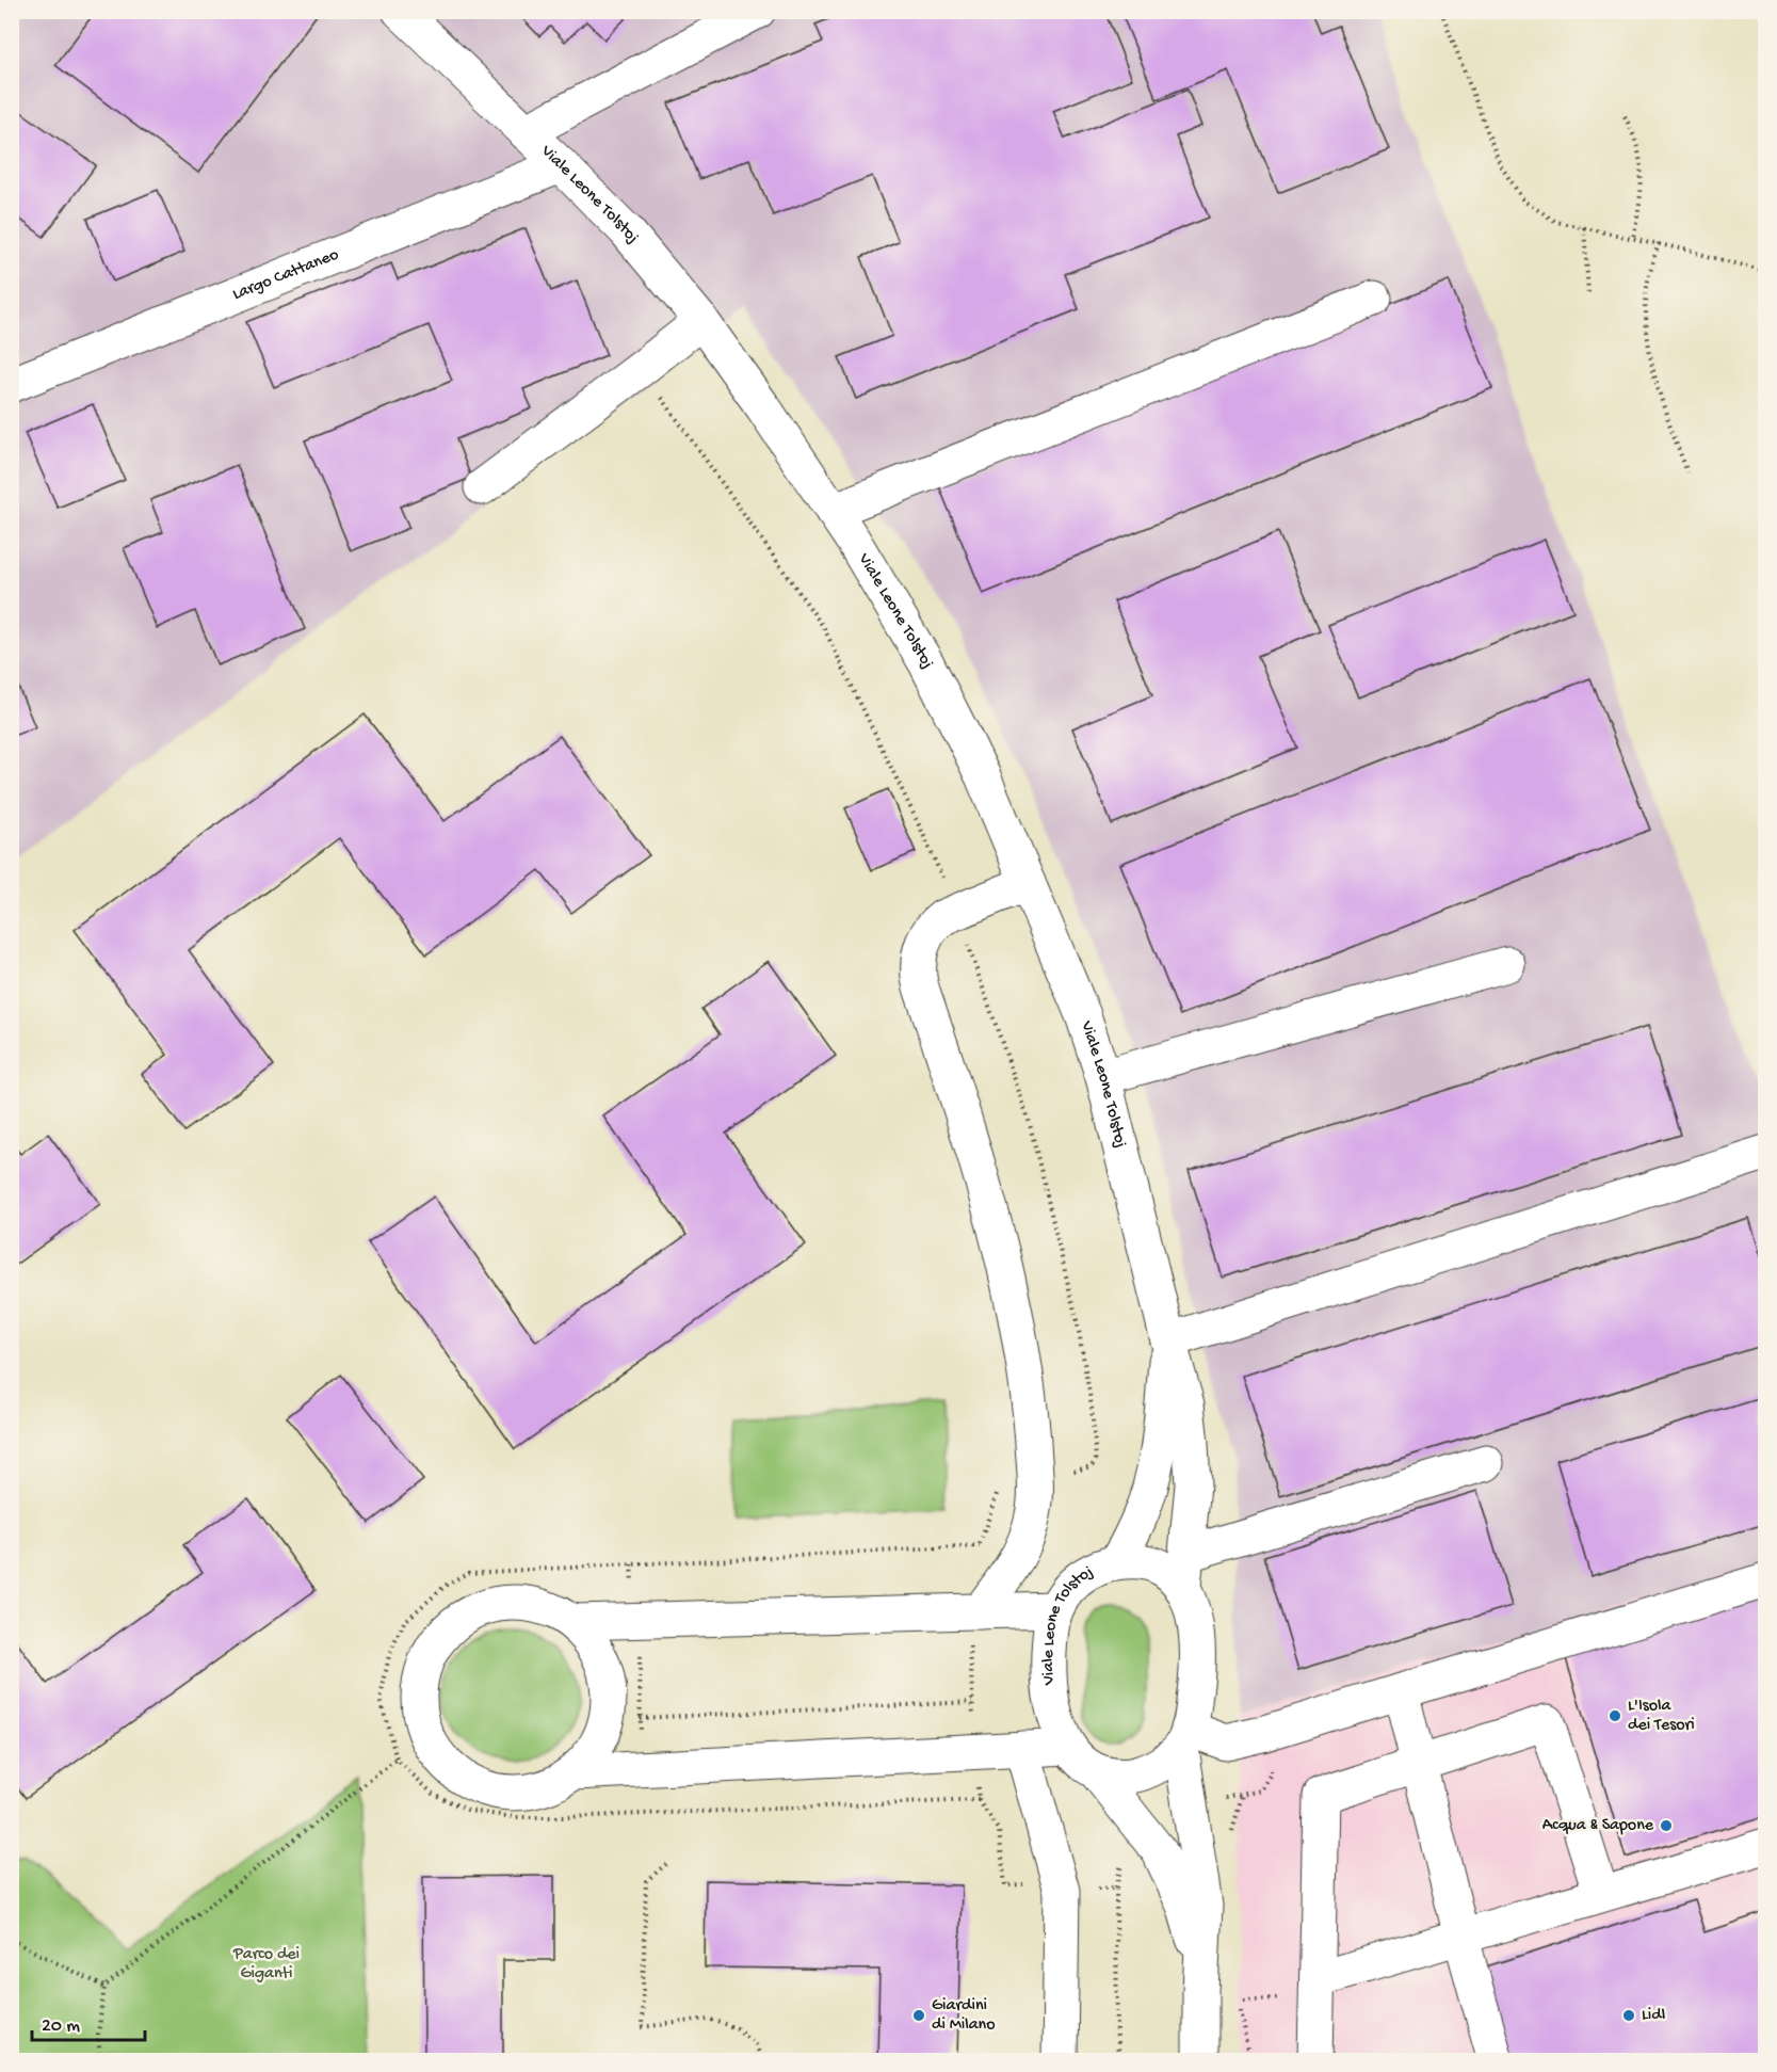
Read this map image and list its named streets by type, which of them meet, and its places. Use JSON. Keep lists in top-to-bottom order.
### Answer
{
  "streets": {
    "street": ["Viale Leone Tolstoj", "Largo Cattaneo"]
  },
  "crossings": [
    ["Viale Leone Tolstoj", "Largo Cattaneo"]
  ],
  "parks": ["Parco dei Giganti"],
  "places": [
    "L'Isola dei Tesori",
    "Acqua & Sapone",
    "Giardini di Milano",
    "Lidl"
  ],
  "scale_bar": "20 m"
}
